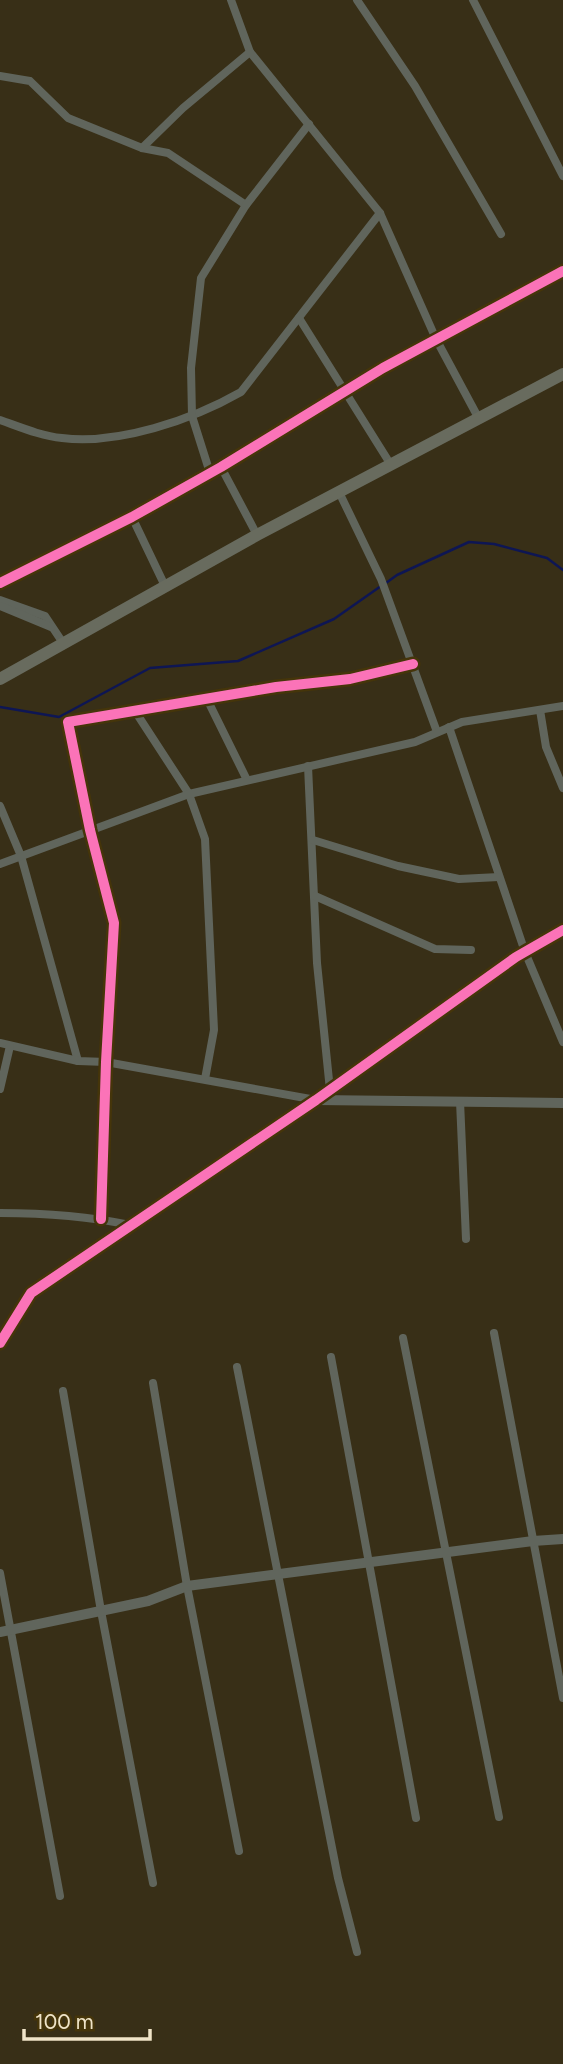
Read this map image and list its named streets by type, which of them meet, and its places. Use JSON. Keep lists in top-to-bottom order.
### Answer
{
  "scale_bar": "100 m"
}
